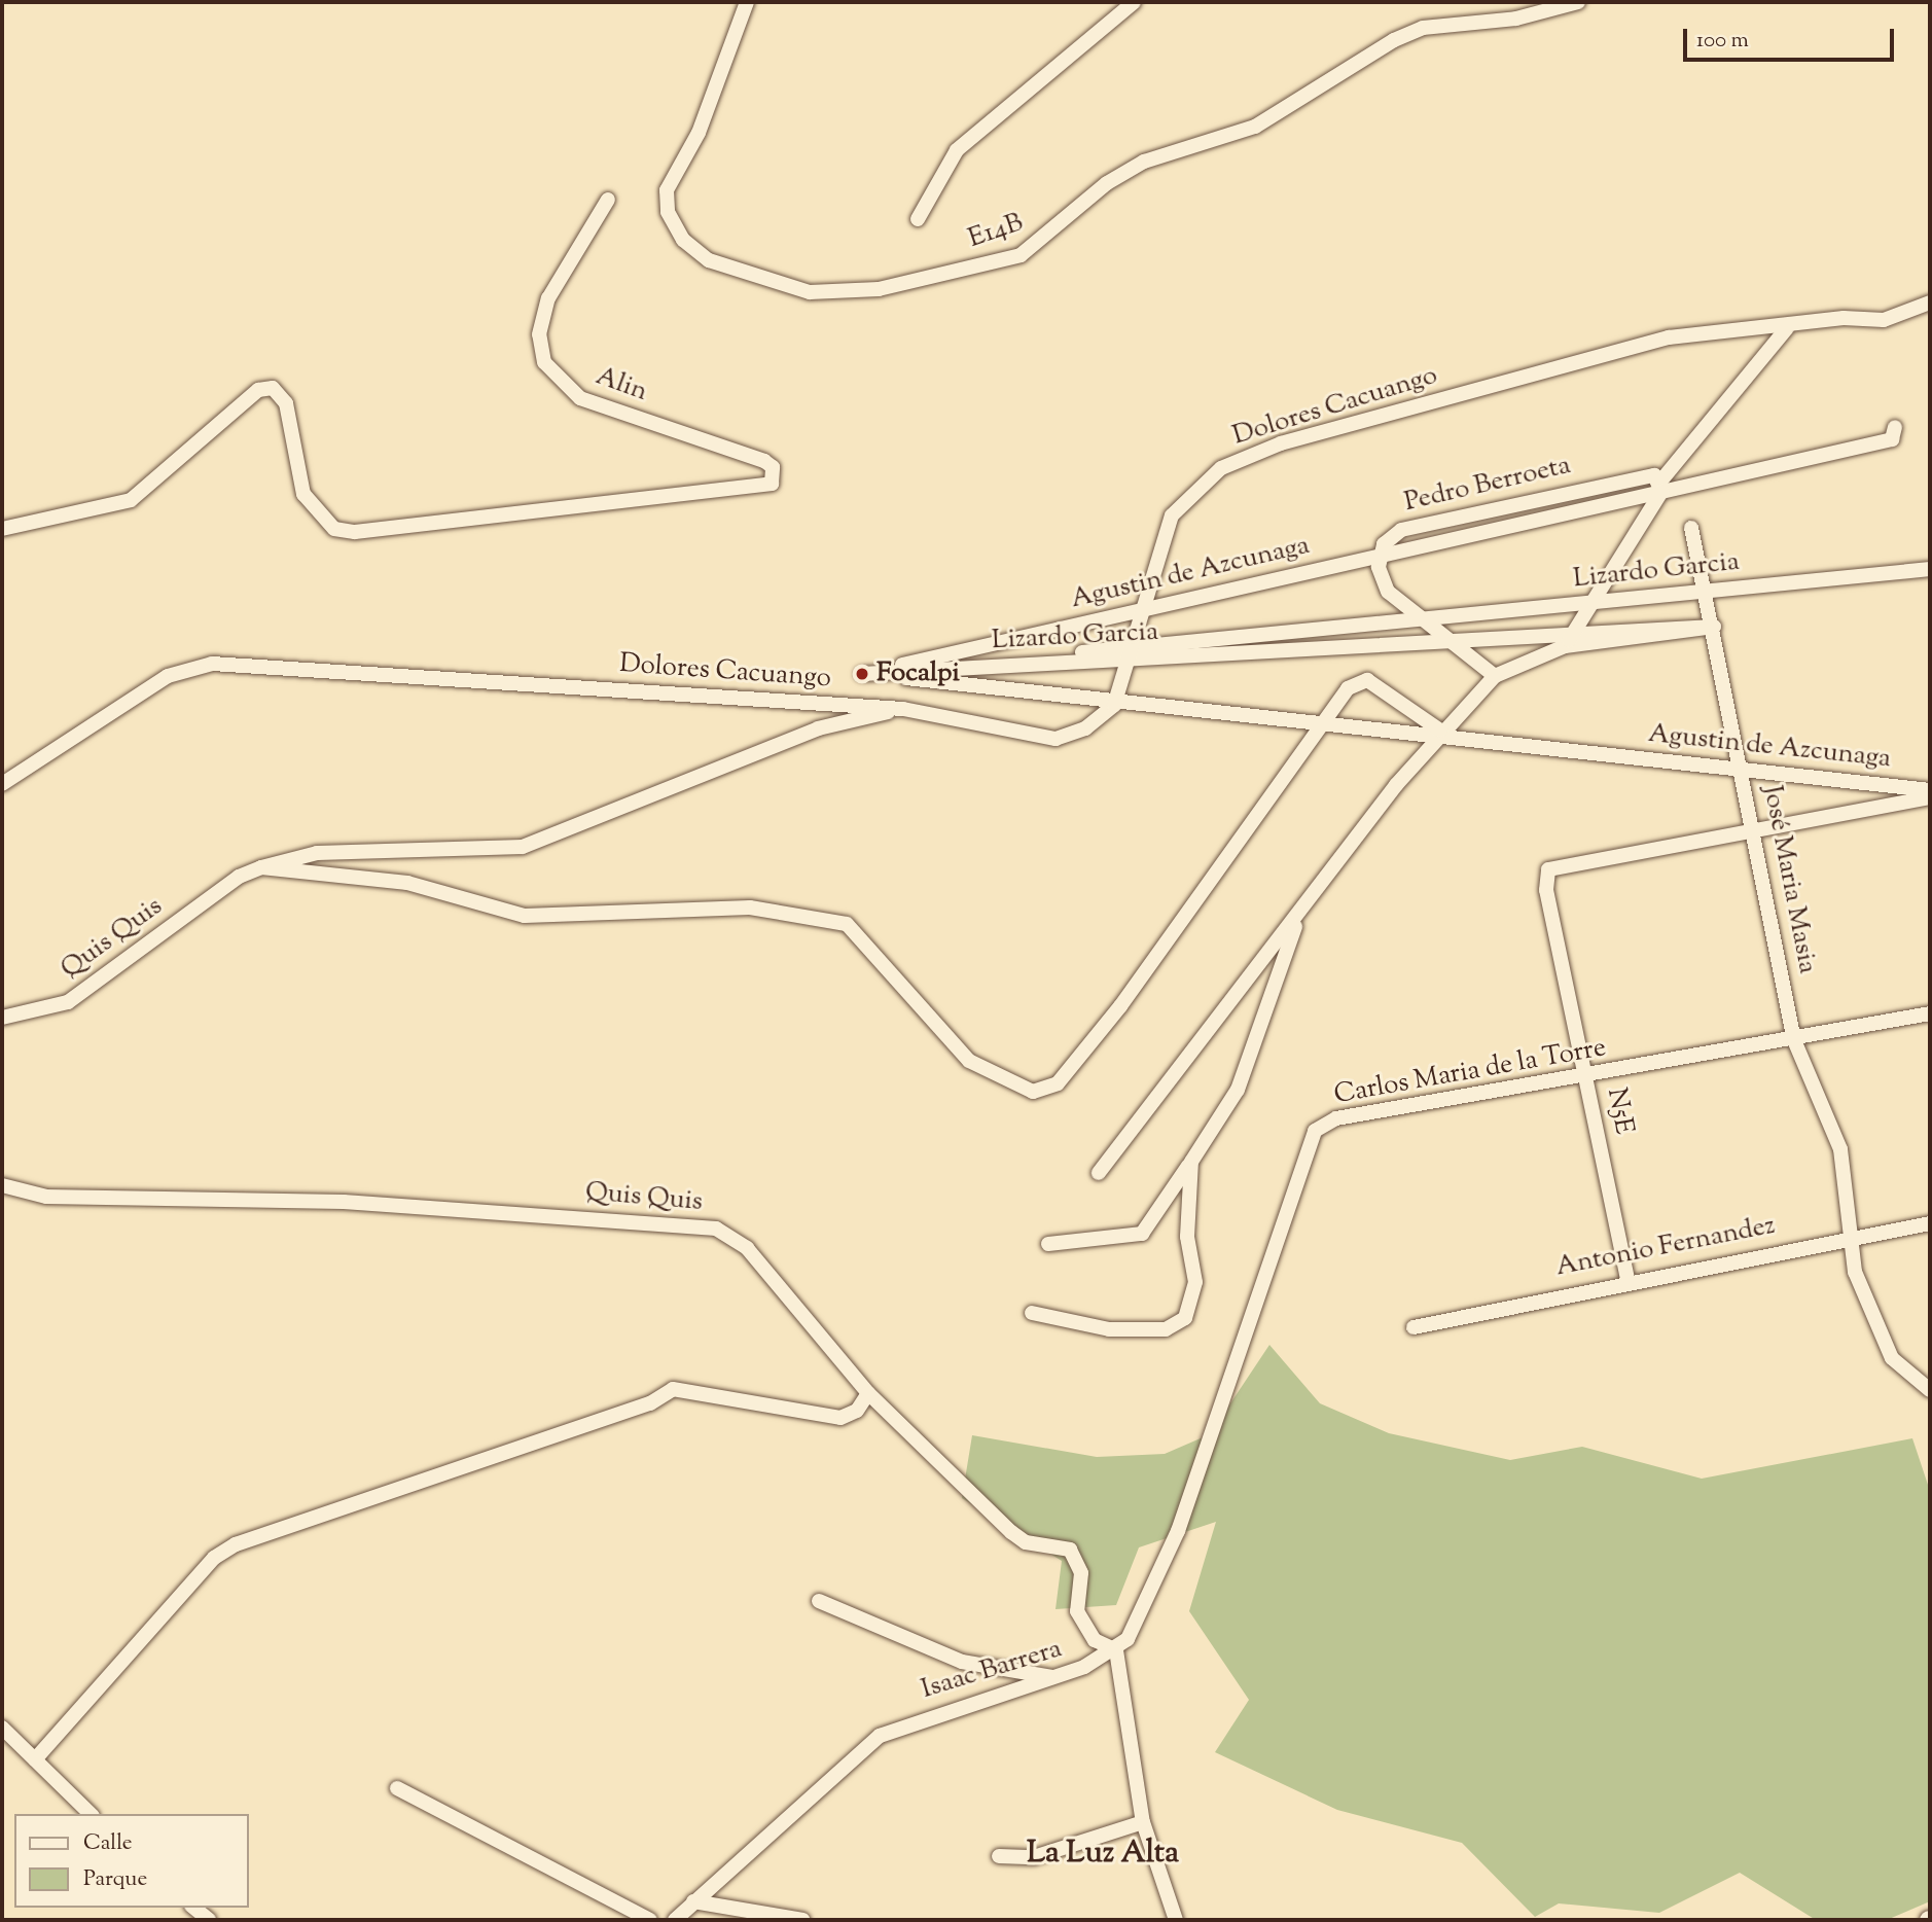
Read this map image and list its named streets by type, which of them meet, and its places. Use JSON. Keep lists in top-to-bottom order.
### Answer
{
  "streets": {
    "street": [
      "E14B",
      "Alin",
      "Dolores Cacuango",
      "Pedro Berroeta",
      "Lizardo Garcia",
      "Agustin de Azcunaga",
      "José Maria Masia",
      "Quis Quis",
      "Carlos Maria de la Torre",
      "N5E",
      "Antonio Fernandez",
      "Isaac Barrera"
    ]
  },
  "crossings": [
    ["Dolores Cacuango", "Lizardo Garcia"],
    ["Dolores Cacuango", "Agustin de Azcunaga"],
    ["Dolores Cacuango", "Quis Quis"],
    ["Pedro Berroeta", "Agustin de Azcunaga"],
    ["Lizardo Garcia", "Agustin de Azcunaga"],
    ["Lizardo Garcia", "José Maria Masia"],
    ["Agustin de Azcunaga", "José Maria Masia"],
    ["José Maria Masia", "Carlos Maria de la Torre"],
    ["José Maria Masia", "N5E"],
    ["José Maria Masia", "Antonio Fernandez"],
    ["Quis Quis", "Carlos Maria de la Torre"],
    ["Quis Quis", "Isaac Barrera"],
    ["Carlos Maria de la Torre", "N5E"],
    ["Carlos Maria de la Torre", "Isaac Barrera"],
    ["N5E", "Antonio Fernandez"]
  ],
  "districts": ["La Luz Alta"],
  "places": ["Focalpi"],
  "legend": ["Calle", "Parque"],
  "scale_bar": "100 m"
}
